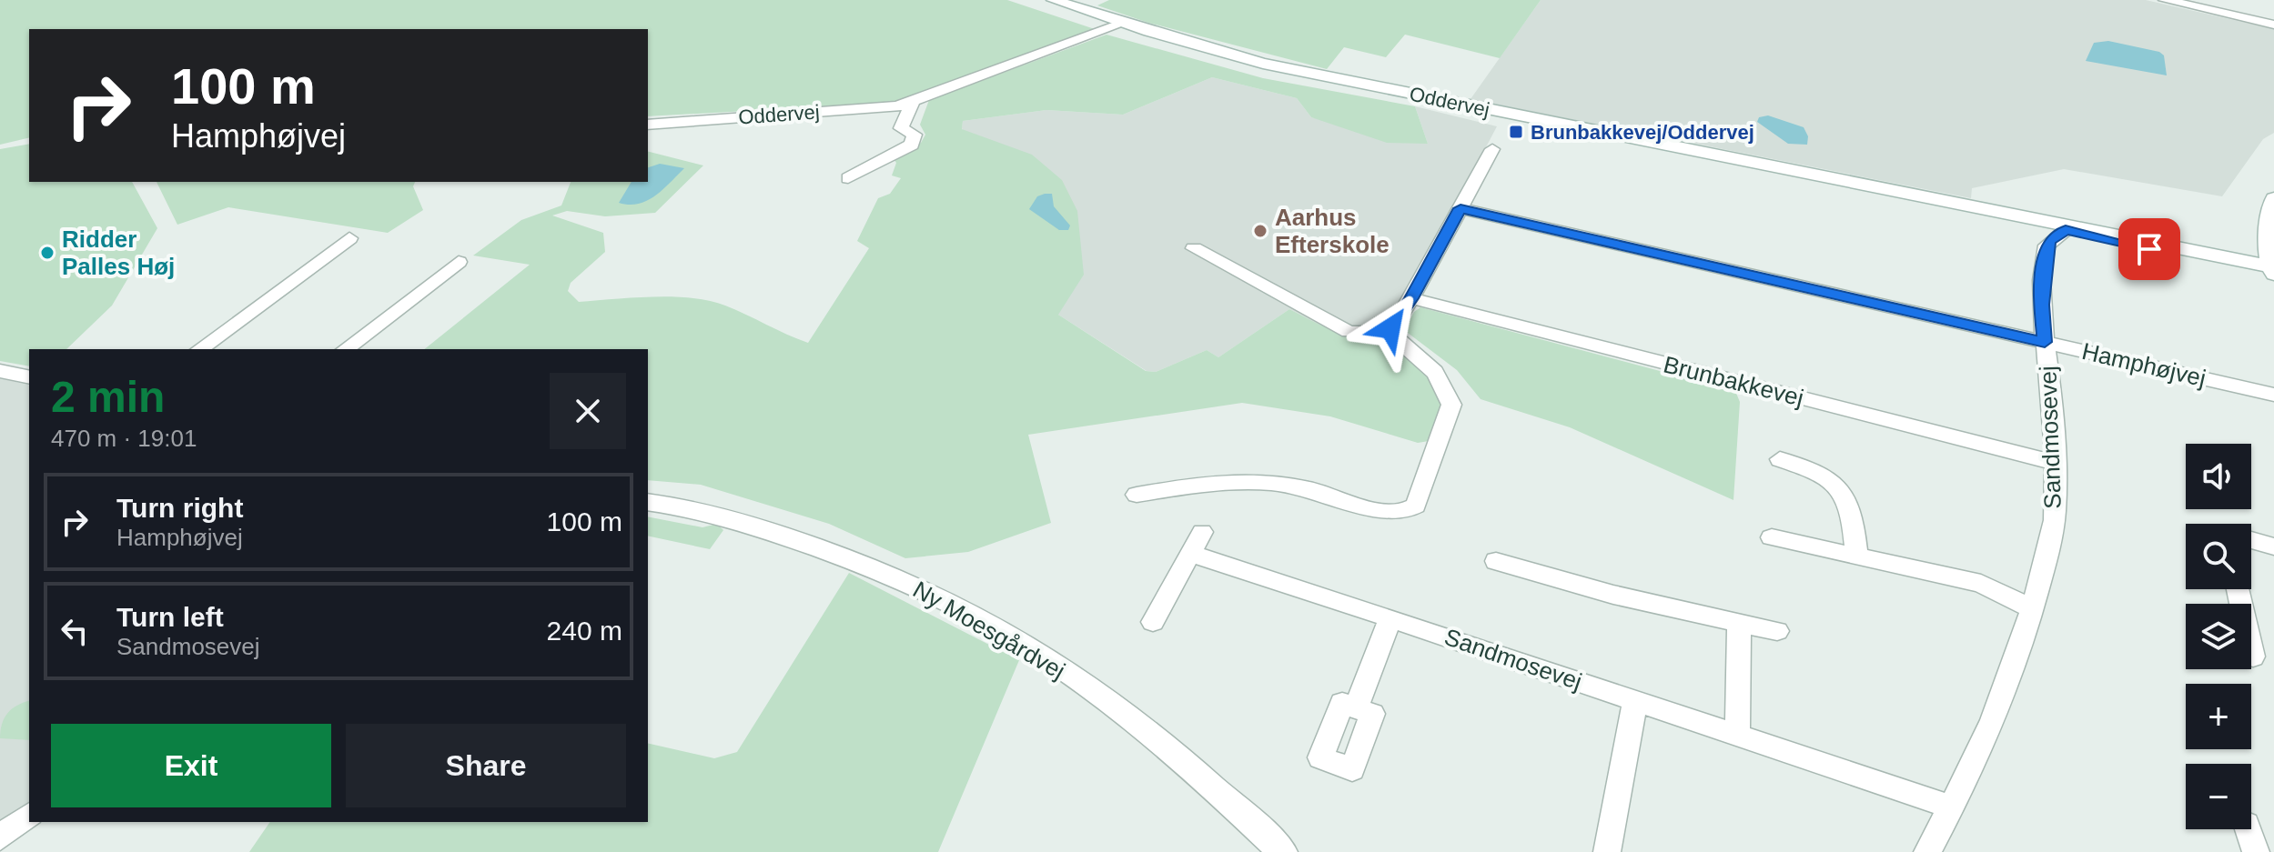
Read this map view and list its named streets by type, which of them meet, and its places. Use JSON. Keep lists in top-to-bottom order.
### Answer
{
  "streets": {
    "main road": ["Oddervej", "Ny Moesgårdvej"],
    "street": ["Hamphøjvej", "Brunbakkevej", "Sandmosevej"]
  },
  "crossings": [
    ["Oddervej", "Sandmosevej"],
    ["Hamphøjvej", "Sandmosevej"],
    ["Brunbakkevej", "Sandmosevej"]
  ],
  "places": {
    "transit": ["Brunbakkevej/Oddervej"],
    "other": ["Aarhus Efterskole", "Ridder Palles Høj"]
  },
  "page": {
    "turn": ["100 m", "Hamphøjvej"],
    "heading": ["2 min", "470 m · 19:01"],
    "map_buttons": ["+", "−"],
    "list": [
      {
        "name": "Turn right",
        "note": "Hamphøjvej",
        "value": "100 m"
      },
      {
        "name": "Turn left",
        "note": "Sandmosevej",
        "value": "240 m"
      }
    ],
    "buttons": ["Exit", "Share"]
  }
}
